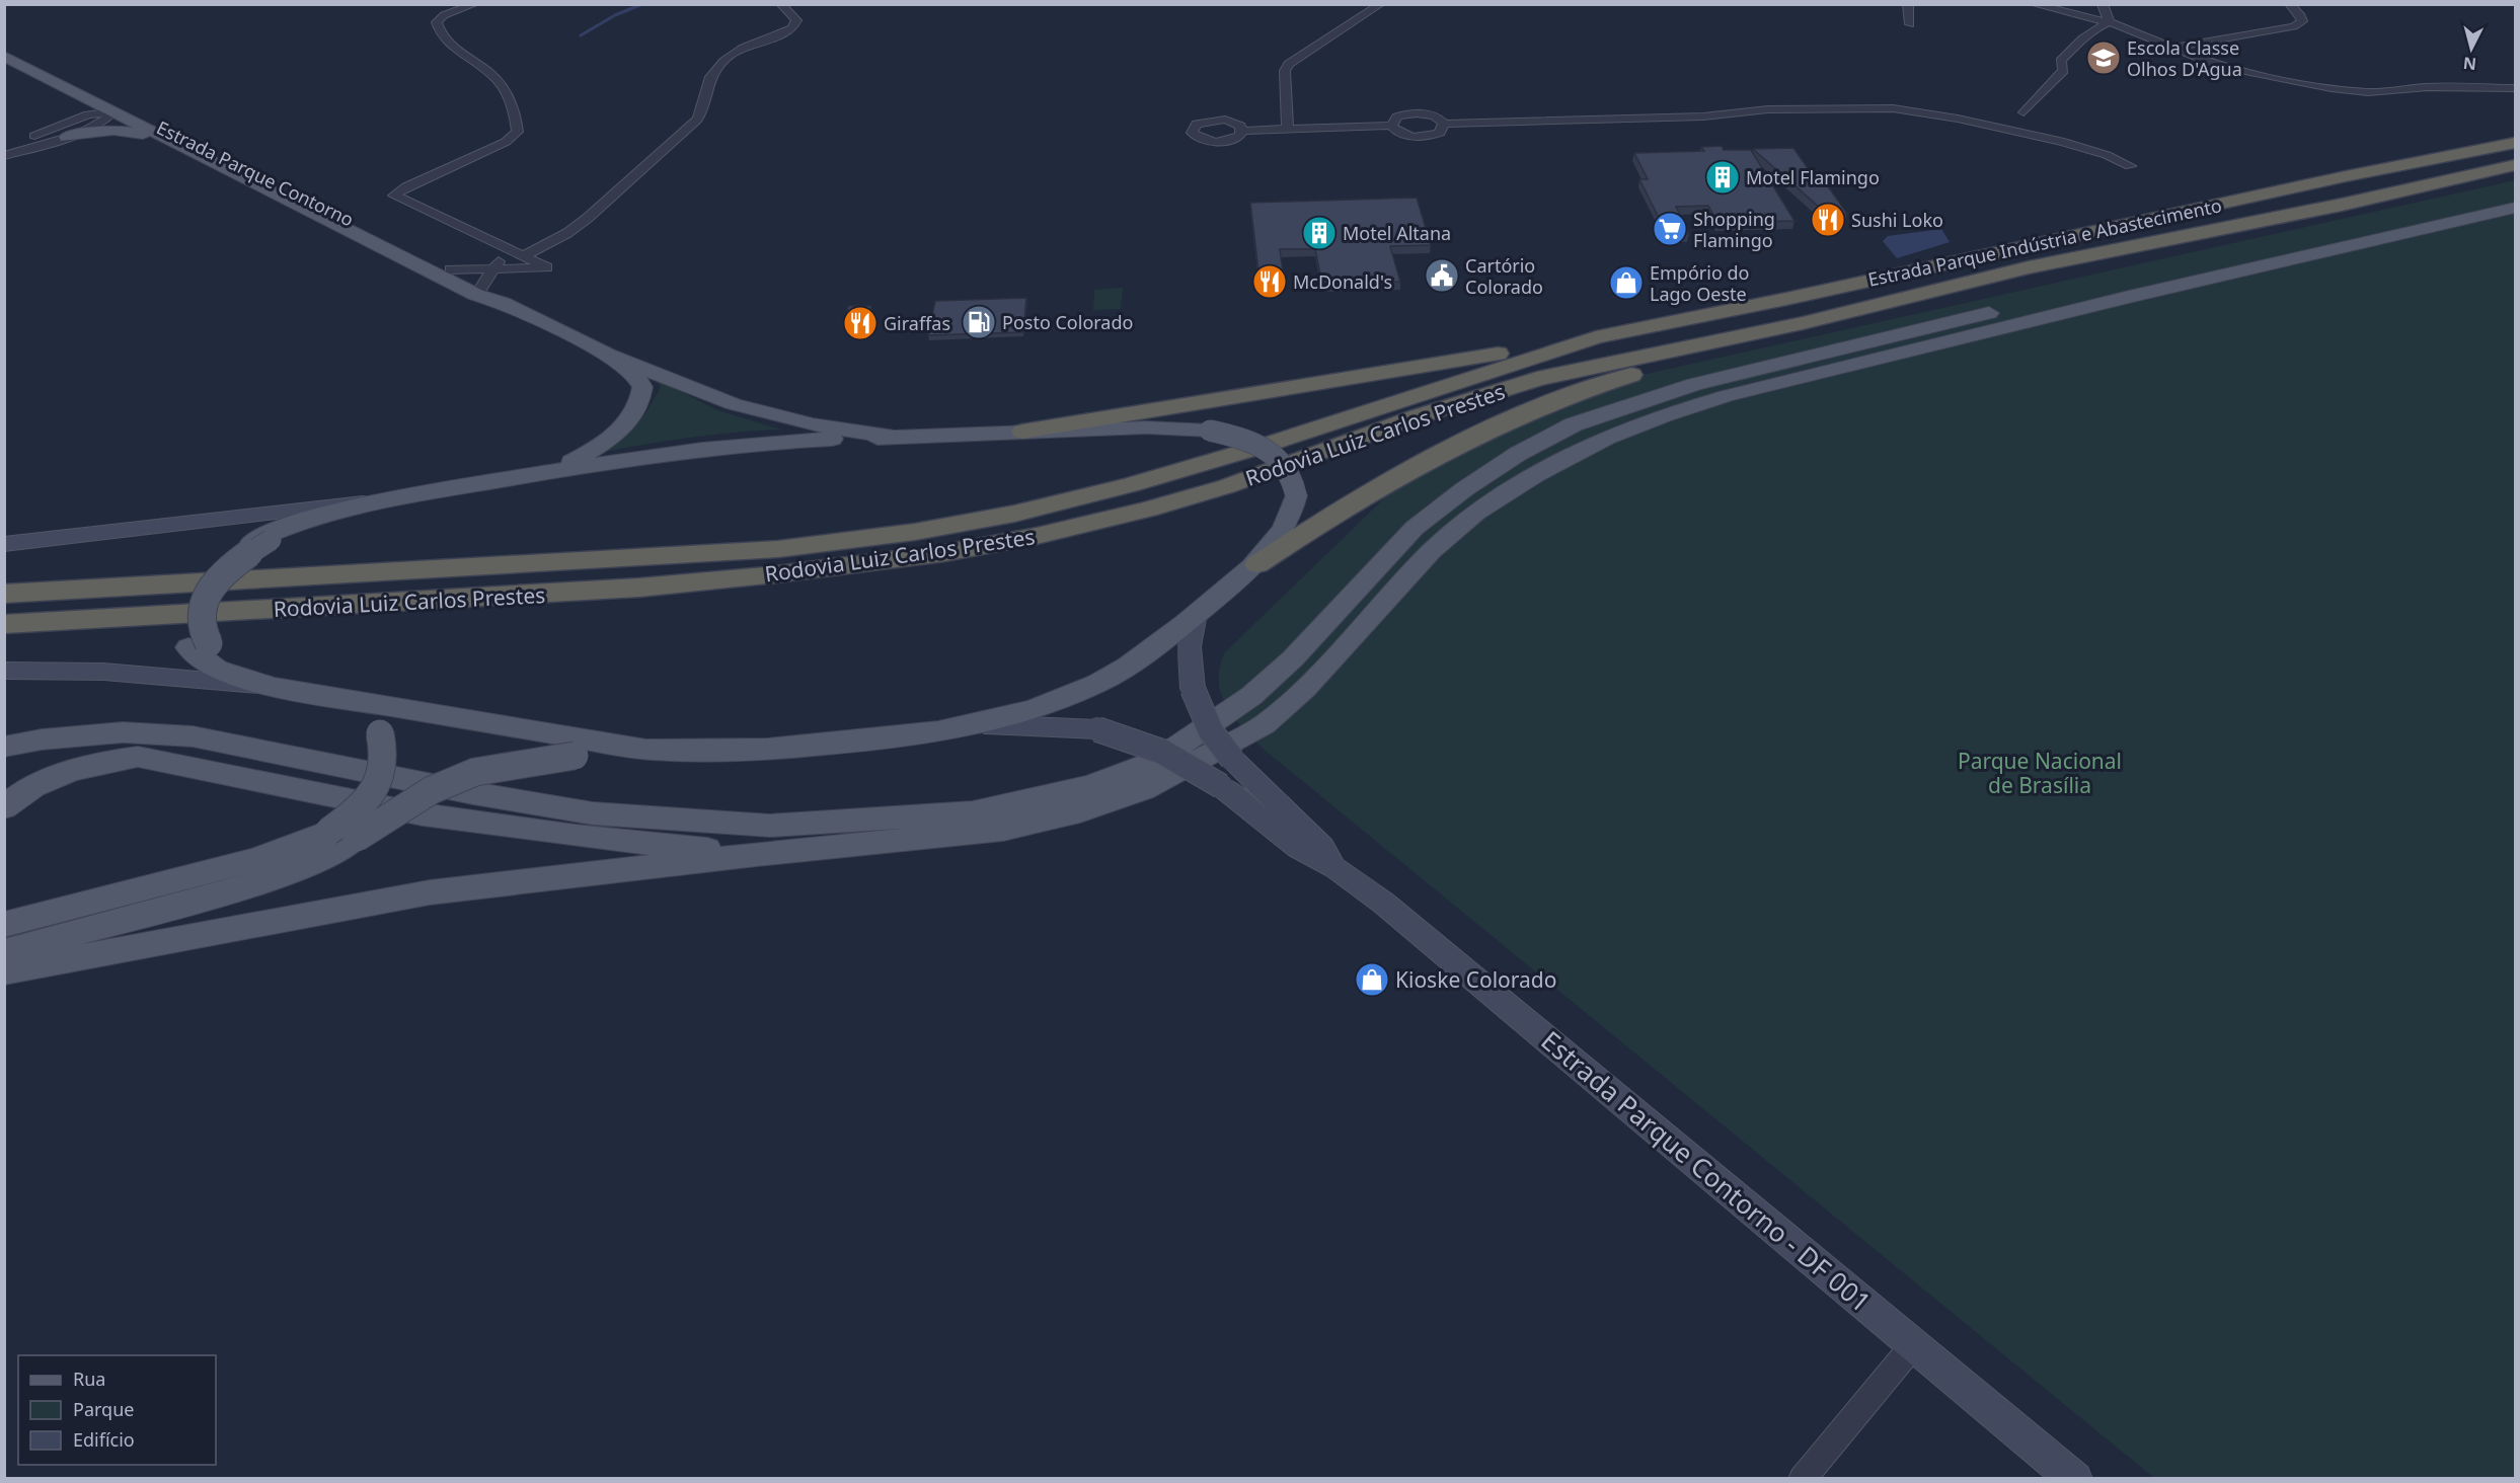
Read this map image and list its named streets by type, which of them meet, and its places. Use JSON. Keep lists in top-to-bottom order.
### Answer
{
  "streets": {
    "highway": ["Estrada Parque Indústria e Abastecimento", "Rodovia Luiz Carlos Prestes"],
    "main road": ["Estrada Parque Contorno", "Estrada Parque Contorno - DF 001"]
  },
  "crossings": [
    ["Estrada Parque Indústria e Abastecimento", "Rodovia Luiz Carlos Prestes"]
  ],
  "parks": ["Parque Nacional de Brasília"],
  "places": {
    "school or university": ["Escola Classe Olhos D'Agua"],
    "building": ["Motel Flamingo", "Motel Altana"],
    "restaurant": ["Sushi Loko", "McDonald's", "Giraffas"],
    "supermarket": ["Shopping Flamingo"],
    "public building": ["Cartório Colorado"],
    "shop": ["Empório do Lago Oeste", "Kioske Colorado"],
    "fuel station": ["Posto Colorado"]
  },
  "legend": ["Rua", "Parque", "Edifício"],
  "north": "bottom"
}
